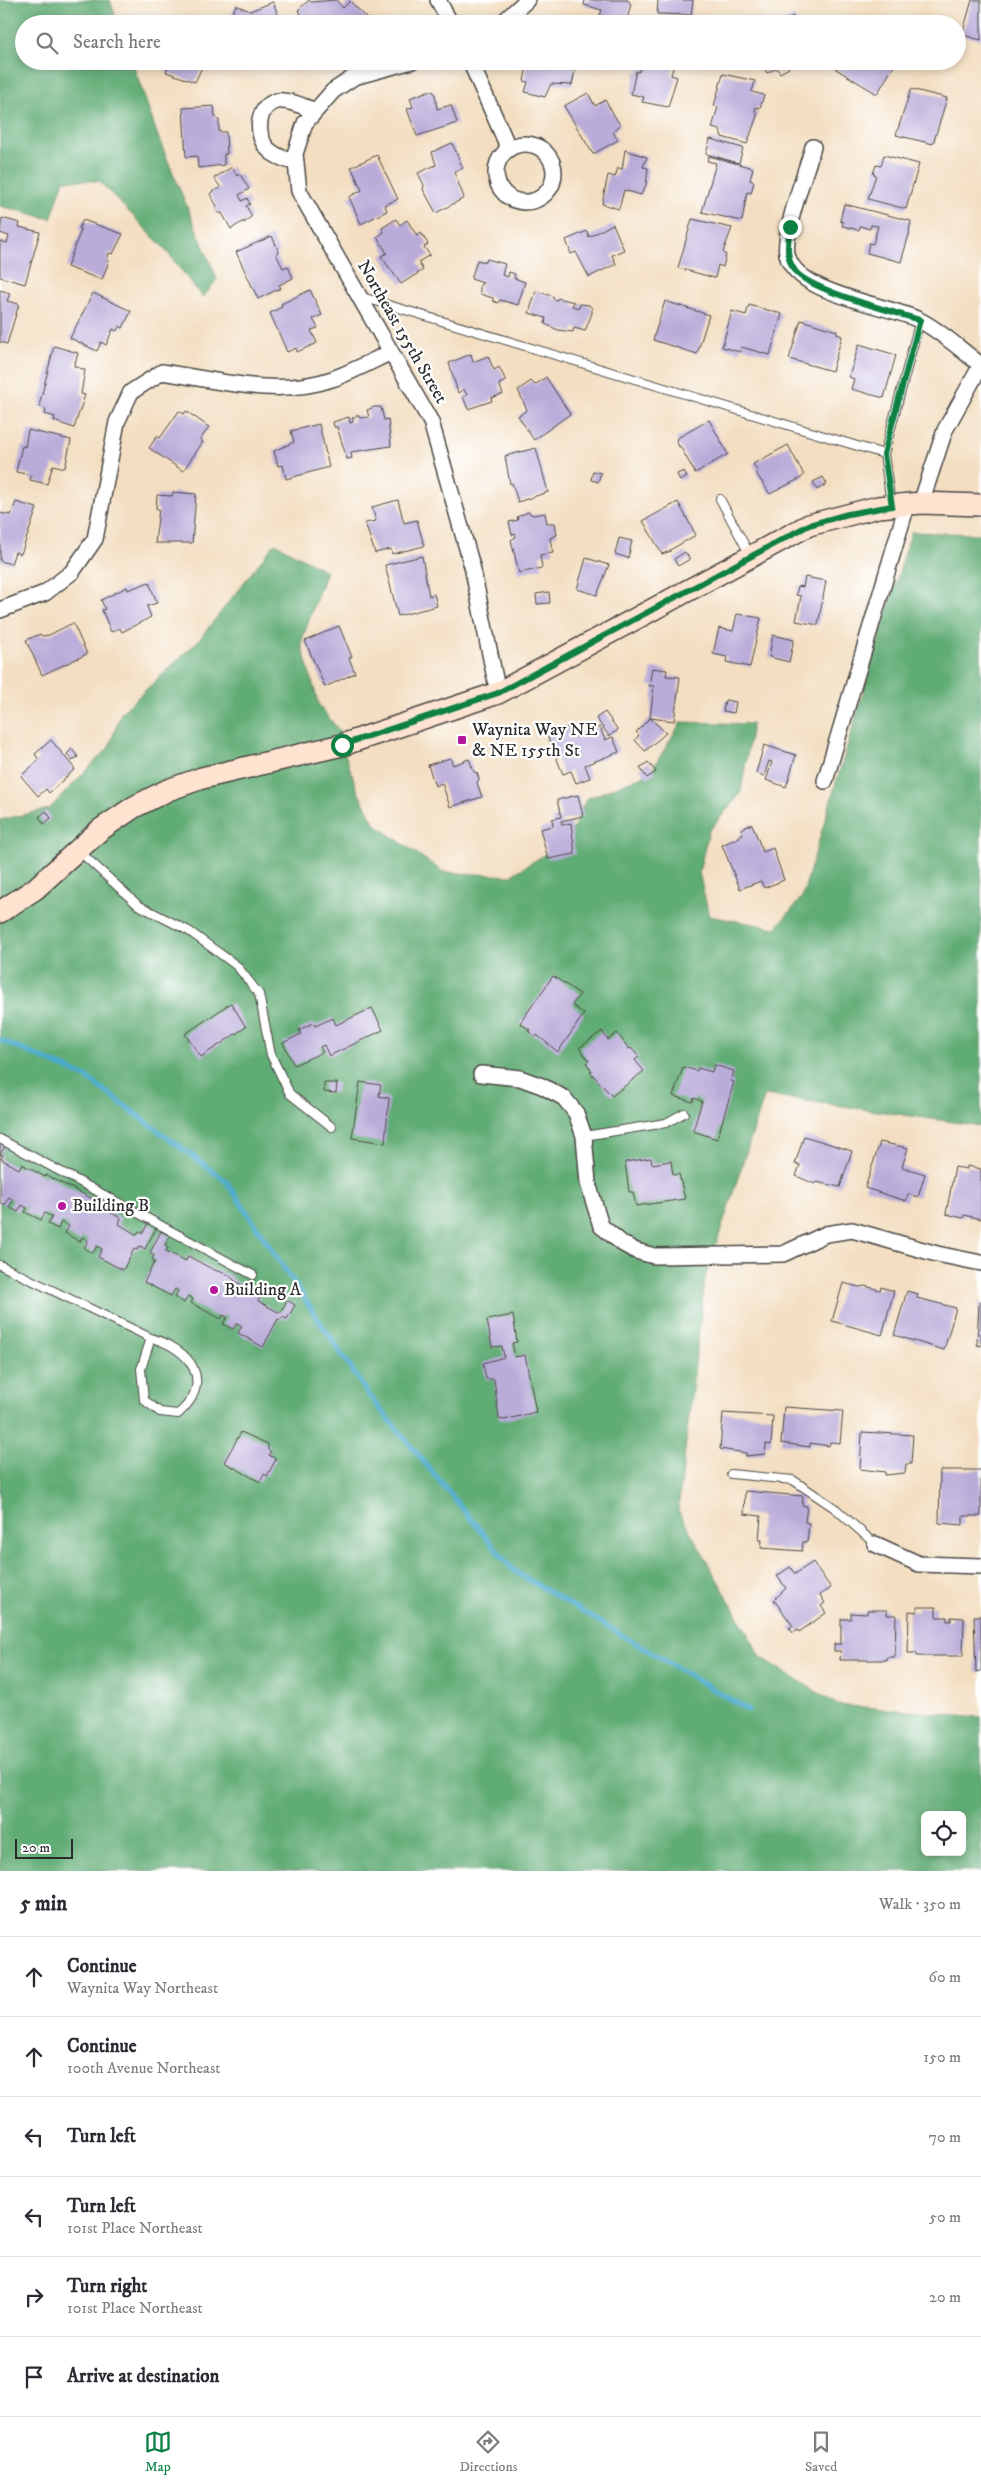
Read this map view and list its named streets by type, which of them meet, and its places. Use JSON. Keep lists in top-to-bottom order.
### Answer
{
  "streets": {
    "street": ["Northeast 155th Street"]
  },
  "places": {
    "transit": ["Waynita Way NE & NE 155th St"],
    "other": ["Building B", "Building A"]
  },
  "scale_bar": "20 m",
  "page": {
    "search": "Search here",
    "scale": "20 m",
    "heading": ["5 min", "Walk · 350 m"],
    "list": [
      ["Continue", "Waynita Way Northeast", "60 m"],
      ["Continue", "100th Avenue Northeast", "150 m"],
      ["Turn left", "70 m"],
      ["Turn left", "101st Place Northeast", "50 m"],
      ["Turn right", "101st Place Northeast", "20 m"],
      "Arrive at destination"
    ],
    "nav": ["Map", "Directions", "Saved"]
  }
}
